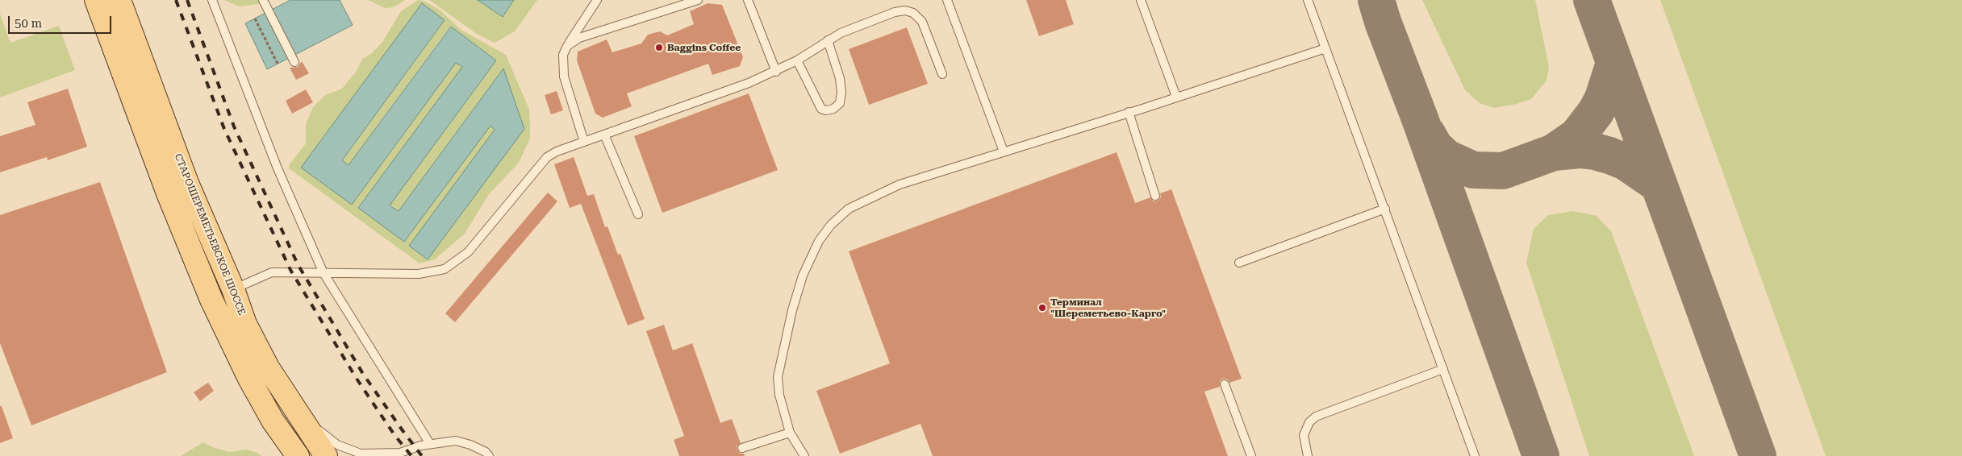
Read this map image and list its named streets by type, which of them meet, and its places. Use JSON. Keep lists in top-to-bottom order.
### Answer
{
  "streets": {
    "main road": ["СТАРОШЕРЕМЕТЬЕВСКОЕ ШОССЕ"]
  },
  "places": ["Baggins Coffee", "Терминал \"Шереметьево-Карго\""],
  "scale_bar": "50 m"
}
